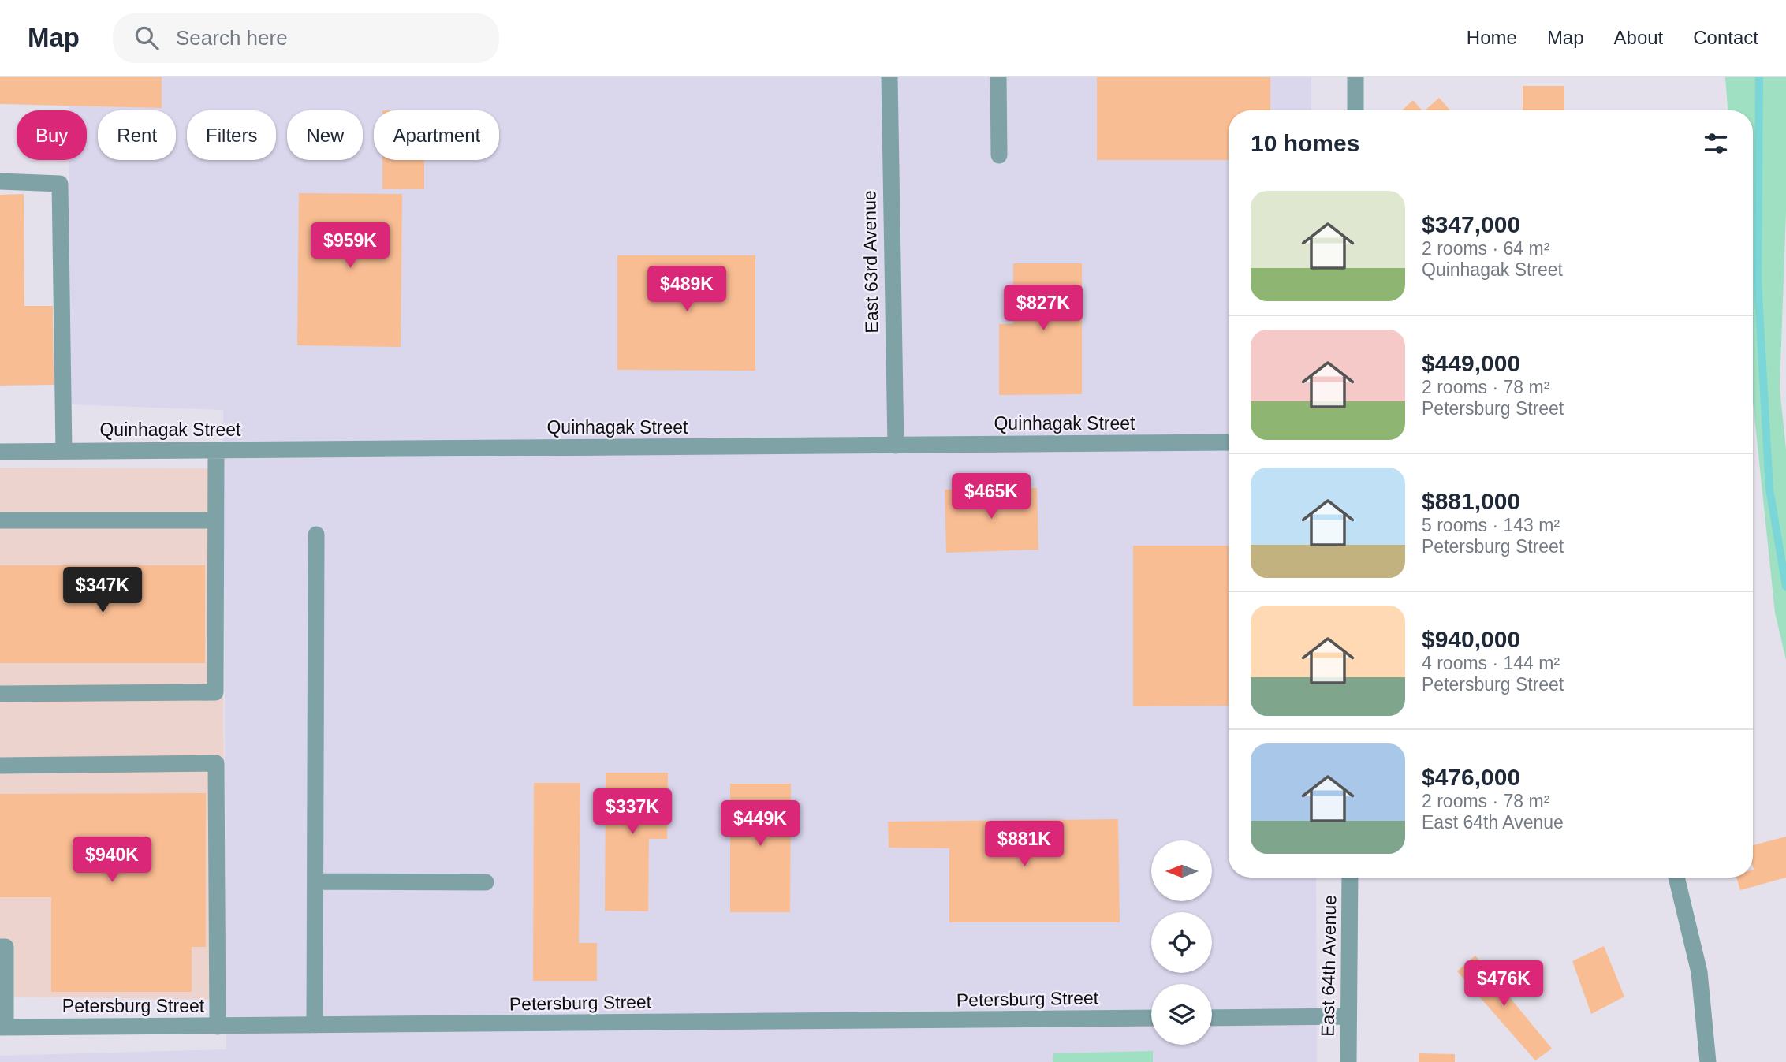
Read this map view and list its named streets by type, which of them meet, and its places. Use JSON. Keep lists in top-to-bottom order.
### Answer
{
  "streets": {
    "street": [
      "East 63rd Avenue",
      "Quinhagak Street",
      "East 64th Avenue",
      "Petersburg Street"
    ]
  },
  "crossings": [
    ["East 63rd Avenue", "Quinhagak Street"]
  ],
  "north": "left",
  "page": {
    "header": "Map",
    "search": "Search here",
    "nav": [
      "Home",
      "Map",
      "About",
      "Contact"
    ],
    "chip": [
      "Buy",
      "Rent",
      "Filters",
      "New",
      "Apartment"
    ],
    "heading": "10 homes",
    "list": [
      {
        "name": "$347,000",
        "note": "2 rooms · 64 m² · Quinhagak Street"
      },
      {
        "name": "$449,000",
        "note": "2 rooms · 78 m² · Petersburg Street"
      },
      {
        "name": "$881,000",
        "note": "5 rooms · 143 m² · Petersburg Street"
      },
      {
        "name": "$940,000",
        "note": "4 rooms · 144 m² · Petersburg Street"
      },
      {
        "name": "$476,000",
        "note": "2 rooms · 78 m² · East 64th Avenue"
      }
    ],
    "price": [
      "$959K",
      "$489K",
      "$827K",
      "$465K",
      "$347K",
      "$337K",
      "$449K",
      "$881K",
      "$940K",
      "$476K"
    ]
  }
}
